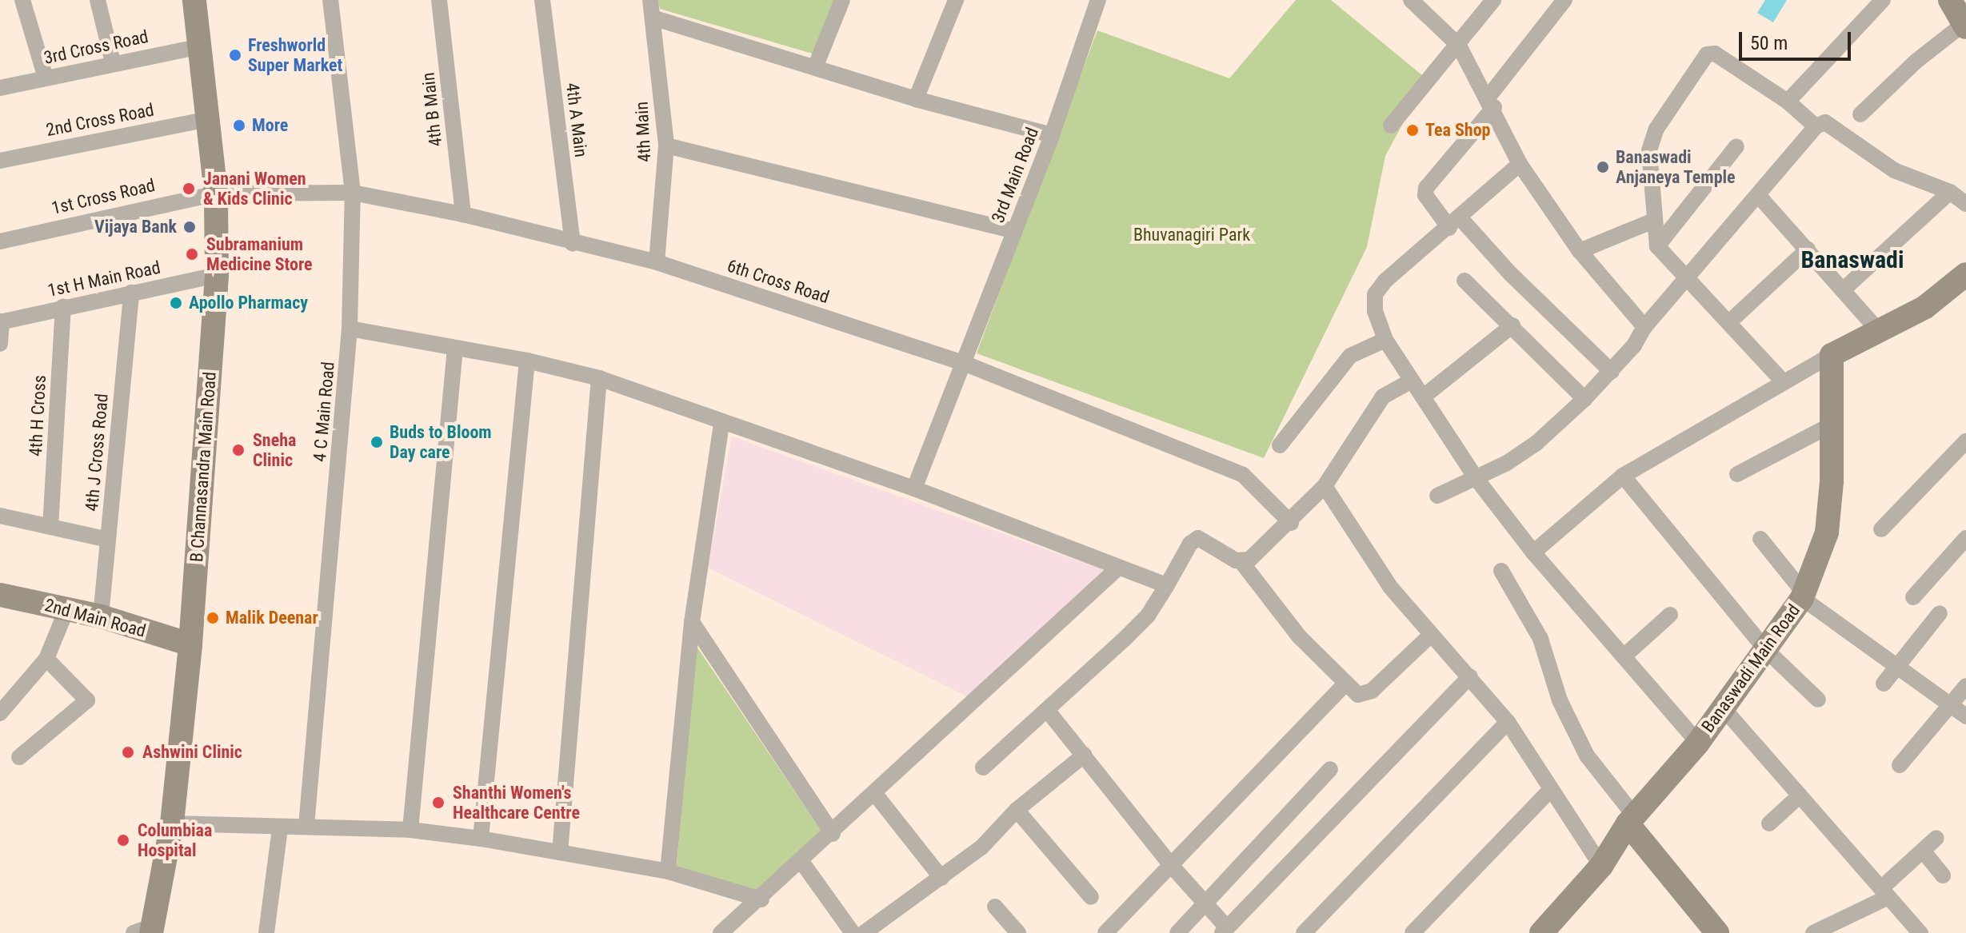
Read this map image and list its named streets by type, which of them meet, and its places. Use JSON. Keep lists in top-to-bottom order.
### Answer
{
  "streets": {
    "main road": ["B Channasandra Main Road", "2nd Main Road", "Banaswadi Main Road"],
    "street": [
      "3rd Cross Road",
      "4th B Main",
      "2nd Cross Road",
      "4th A Main",
      "4th Main",
      "3rd Main Road",
      "1st Cross Road",
      "1st H Main Road",
      "6th Cross Road",
      "4 C Main Road",
      "4th H Cross",
      "4th J Cross Road"
    ]
  },
  "crossings": [
    ["3rd Cross Road", "B Channasandra Main Road"],
    ["4th B Main", "6th Cross Road"],
    ["2nd Cross Road", "B Channasandra Main Road"],
    ["4th A Main", "6th Cross Road"],
    ["4th Main", "6th Cross Road"],
    ["3rd Main Road", "6th Cross Road"],
    ["1st Cross Road", "6th Cross Road"],
    ["1st Cross Road", "B Channasandra Main Road"],
    ["1st H Main Road", "4th H Cross"],
    ["1st H Main Road", "4th J Cross Road"],
    ["1st H Main Road", "B Channasandra Main Road"],
    ["6th Cross Road", "4 C Main Road"],
    ["6th Cross Road", "B Channasandra Main Road"],
    ["4th J Cross Road", "2nd Main Road"],
    ["B Channasandra Main Road", "2nd Main Road"]
  ],
  "districts": ["Banaswadi"],
  "parks": ["Bhuvanagiri Park"],
  "places": [
    "Freshworld Super Market",
    "More",
    "Tea Shop",
    "Banaswadi Anjaneya Temple",
    "Janani Women & Kids Clinic",
    "Vijaya Bank",
    "Subramanium Medicine Store",
    "Apollo Pharmacy",
    "Buds to Bloom Day care",
    "Sneha Clinic",
    "Malik Deenar",
    "Ashwini Clinic",
    "Shanthi Women's Healthcare Centre",
    "Columbiaa Hospital"
  ],
  "scale_bar": "50 m"
}
